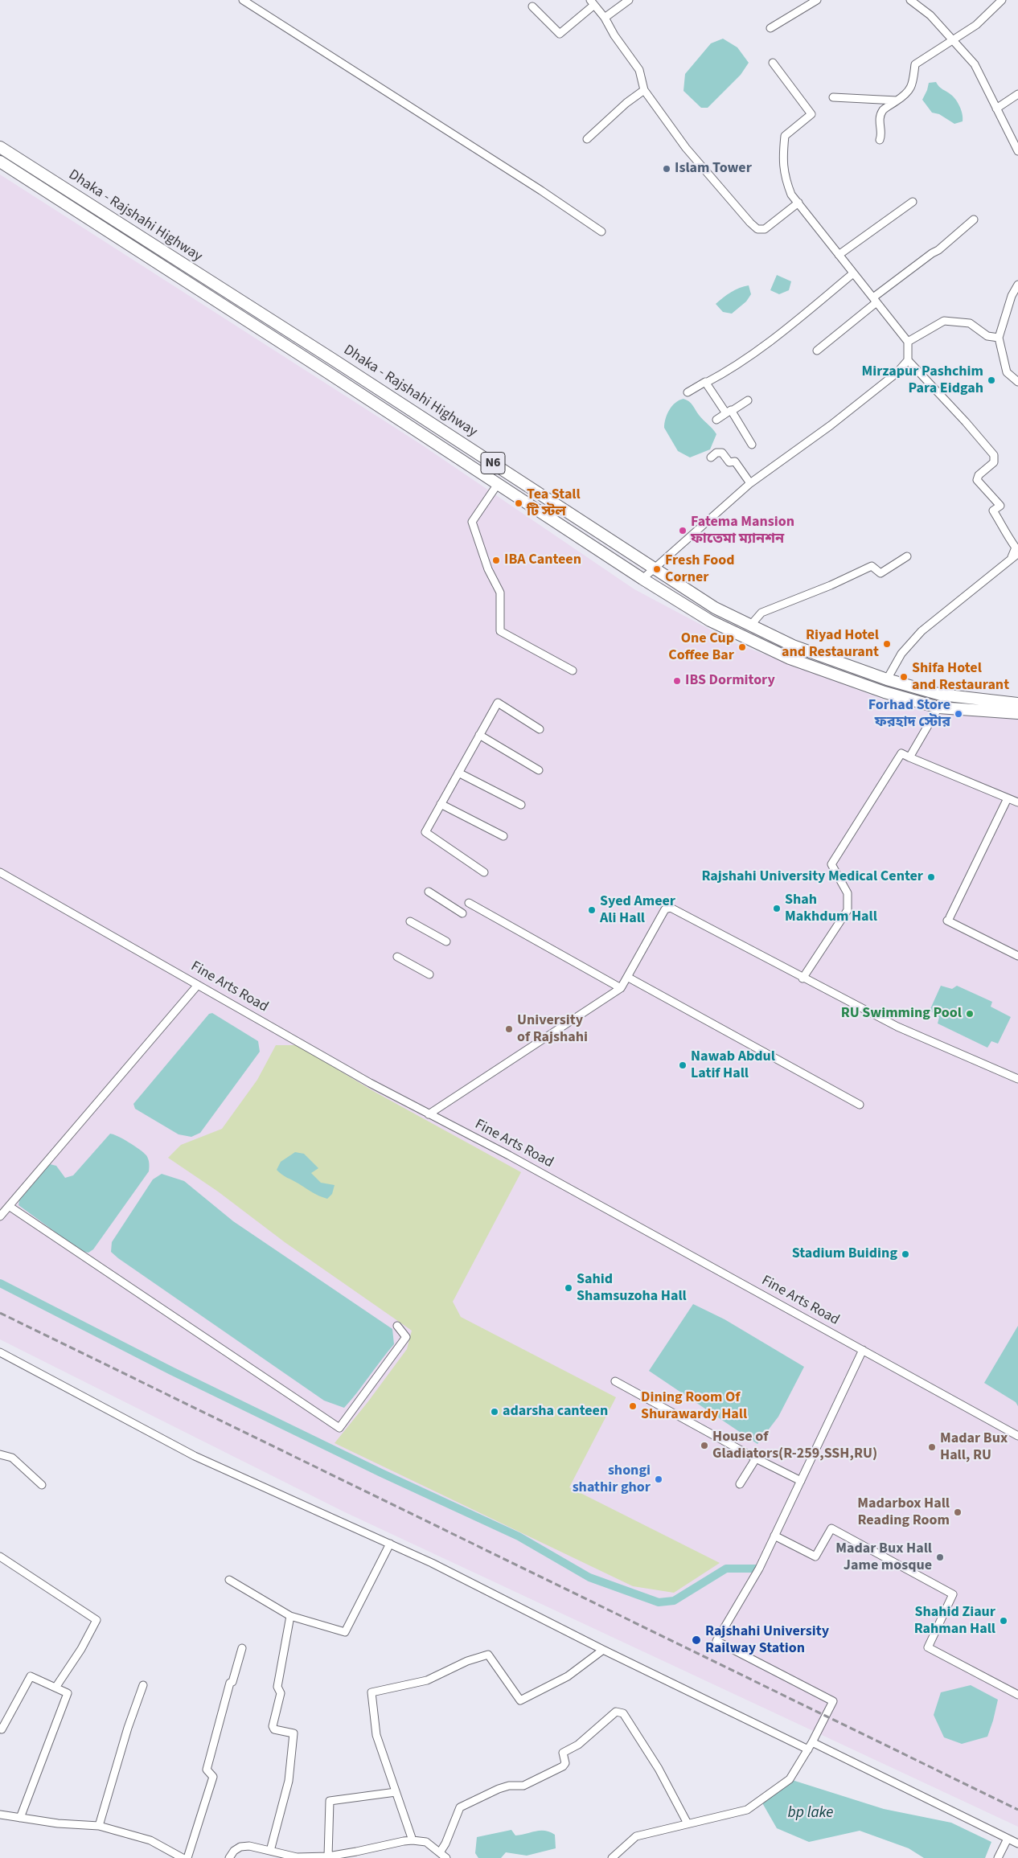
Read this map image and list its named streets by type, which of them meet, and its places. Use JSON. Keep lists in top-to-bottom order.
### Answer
{
  "streets": {
    "highway": ["Dhaka - Rajshahi Highway", "N6"],
    "street": ["Fine Arts Road"]
  },
  "water": ["bp lake"],
  "places": [
    "Islam Tower",
    "Mirzapur Pashchim Para Eidgah",
    "Tea Stall টি স্টল",
    "Fatema Mansion ফাতেমা ম্যানশন",
    "IBA Canteen",
    "Fresh Food Corner",
    "Riyad Hotel and Restaurant",
    "One Cup Coffee Bar",
    "Shifa Hotel and Restaurant",
    "IBS Dormitory",
    "Forhad Store ফরহাদ স্টোর",
    "Rajshahi University Medical Center",
    "Shah Makhdum Hall",
    "Syed Ameer Ali Hall",
    "RU Swimming Pool",
    "University of Rajshahi",
    "Nawab Abdul Latif Hall",
    "Stadium Buiding",
    "Sahid Shamsuzoha Hall",
    "Dining Room Of Shurawardy Hall",
    "adarsha canteen",
    "House of Gladiators(R-259,SSH,RU)",
    "Madar Bux Hall, RU",
    "shongi shathir ghor",
    "Madarbox Hall Reading Room",
    "Madar Bux Hall Jame mosque",
    "Shahid Ziaur Rahman Hall",
    "Rajshahi University Railway Station"
  ]
}
